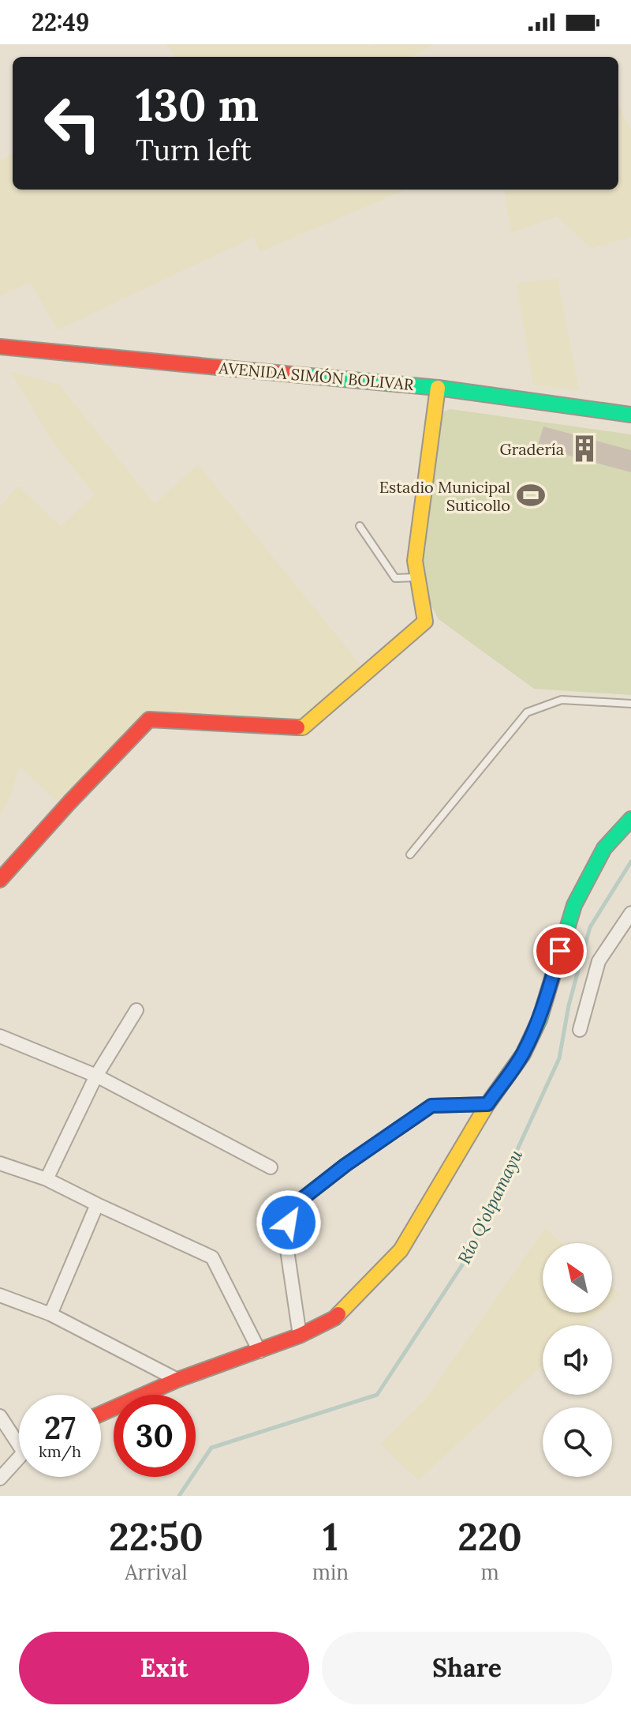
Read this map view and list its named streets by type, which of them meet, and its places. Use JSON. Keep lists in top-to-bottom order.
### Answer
{
  "streets": {
    "street": ["AVENIDA SIMÓN BOLIVAR"]
  },
  "water": ["Río Q'olpamayu"],
  "places": {
    "building": ["Gradería"],
    "sports": ["Estadio Municipal Suticollo"]
  },
  "north": "top left",
  "page": {
    "status": "22:49",
    "turn": ["130 m", "Turn left"],
    "speed": "27 km/h",
    "limit": "30",
    "eta": [
      "22:50",
      "Arrival",
      "1",
      "min",
      "220",
      "m"
    ],
    "buttons": ["Exit", "Share"]
  }
}
